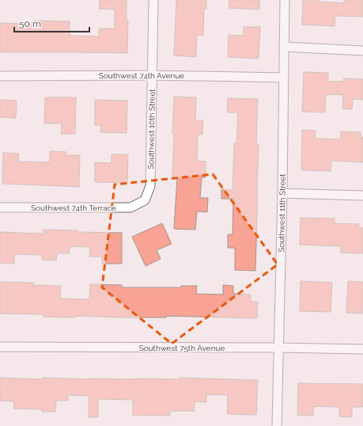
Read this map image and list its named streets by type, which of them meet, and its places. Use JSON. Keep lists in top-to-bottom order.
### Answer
{
  "streets": {
    "street": [
      "Southwest 74th Avenue",
      "Southwest 10th Street",
      "Southwest 74th Terrace",
      "Southwest 11th Street",
      "Southwest 75th Avenue"
    ]
  },
  "crossings": [
    ["Southwest 74th Avenue", "Southwest 10th Street"],
    ["Southwest 74th Avenue", "Southwest 11th Street"],
    ["Southwest 10th Street", "Southwest 74th Terrace"],
    ["Southwest 11th Street", "Southwest 75th Avenue"]
  ],
  "scale_bar": "50 m"
}
